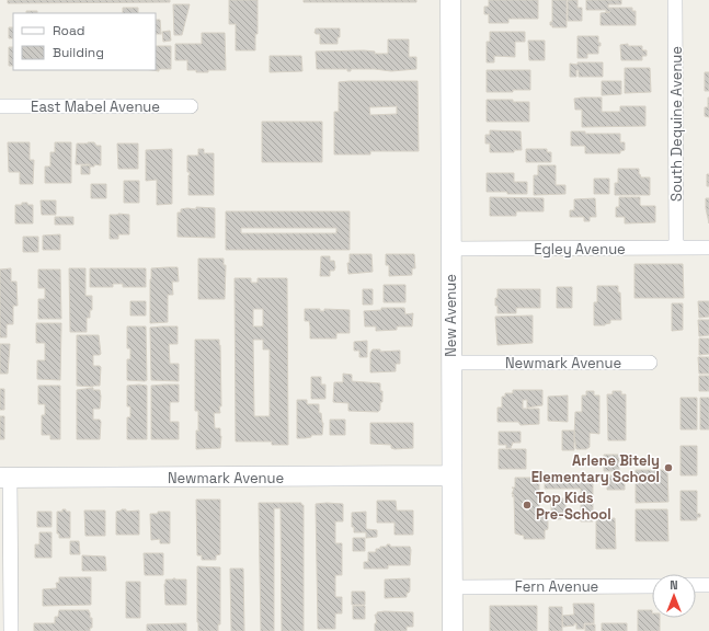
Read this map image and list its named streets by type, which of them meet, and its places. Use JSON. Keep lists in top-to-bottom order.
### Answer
{
  "streets": {
    "street": [
      "East Mabel Avenue",
      "South Dequine Avenue",
      "Egley Avenue",
      "New Avenue",
      "Newmark Avenue",
      "Fern Avenue"
    ]
  },
  "crossings": [
    ["South Dequine Avenue", "Egley Avenue"],
    ["Egley Avenue", "New Avenue"],
    ["New Avenue", "Newmark Avenue"],
    ["New Avenue", "Fern Avenue"]
  ],
  "places": ["Arlene Bitely Elementary School", "Top Kids Pre-School"],
  "legend": ["Road", "Building"],
  "north": "top"
}
